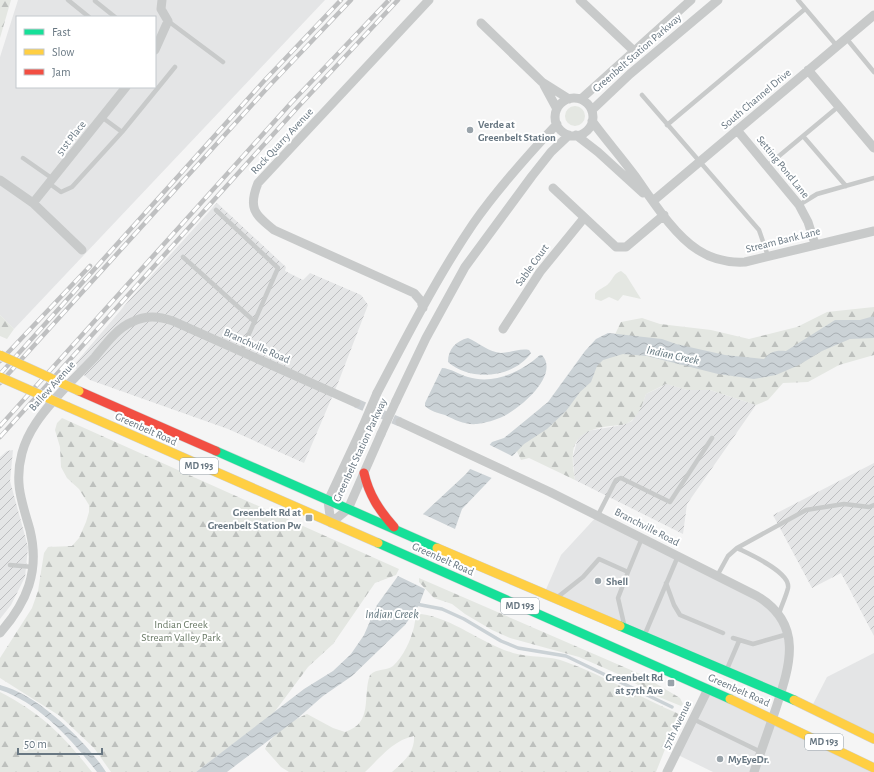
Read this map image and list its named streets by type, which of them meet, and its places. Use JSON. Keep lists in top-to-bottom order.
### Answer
{
  "streets": {
    "main road": ["Greenbelt Road", "MD 193"],
    "street": [
      "Greenbelt Station Parkway",
      "South Channel Drive",
      "51st Place",
      "Rock Quarry Avenue",
      "Setting Pond Lane",
      "Stream Bank Lane",
      "Sable Court",
      "Branchville Road",
      "Ballew Avenue",
      "57th Avenue"
    ]
  },
  "crossings": [
    ["Greenbelt Station Parkway", "Rock Quarry Avenue"],
    ["Greenbelt Station Parkway", "Stream Bank Lane"],
    ["Greenbelt Station Parkway", "Greenbelt Road"],
    ["South Channel Drive", "Setting Pond Lane"],
    ["South Channel Drive", "Stream Bank Lane"],
    ["Setting Pond Lane", "Stream Bank Lane"],
    ["Branchville Road", "Ballew Avenue"],
    ["Branchville Road", "Greenbelt Road"],
    ["Greenbelt Road", "57th Avenue"]
  ],
  "water": ["Indian Creek"],
  "parks": ["Indian Creek Stream Valley Park"],
  "places": {
    "other": ["Verde at Greenbelt Station", "Shell", "MyEyeDr."],
    "transit": ["Greenbelt Rd at Greenbelt Station Pw", "Greenbelt Rd at 57th Ave"]
  },
  "legend": ["Fast", "Slow", "Jam"],
  "scale_bar": "50 m"
}
